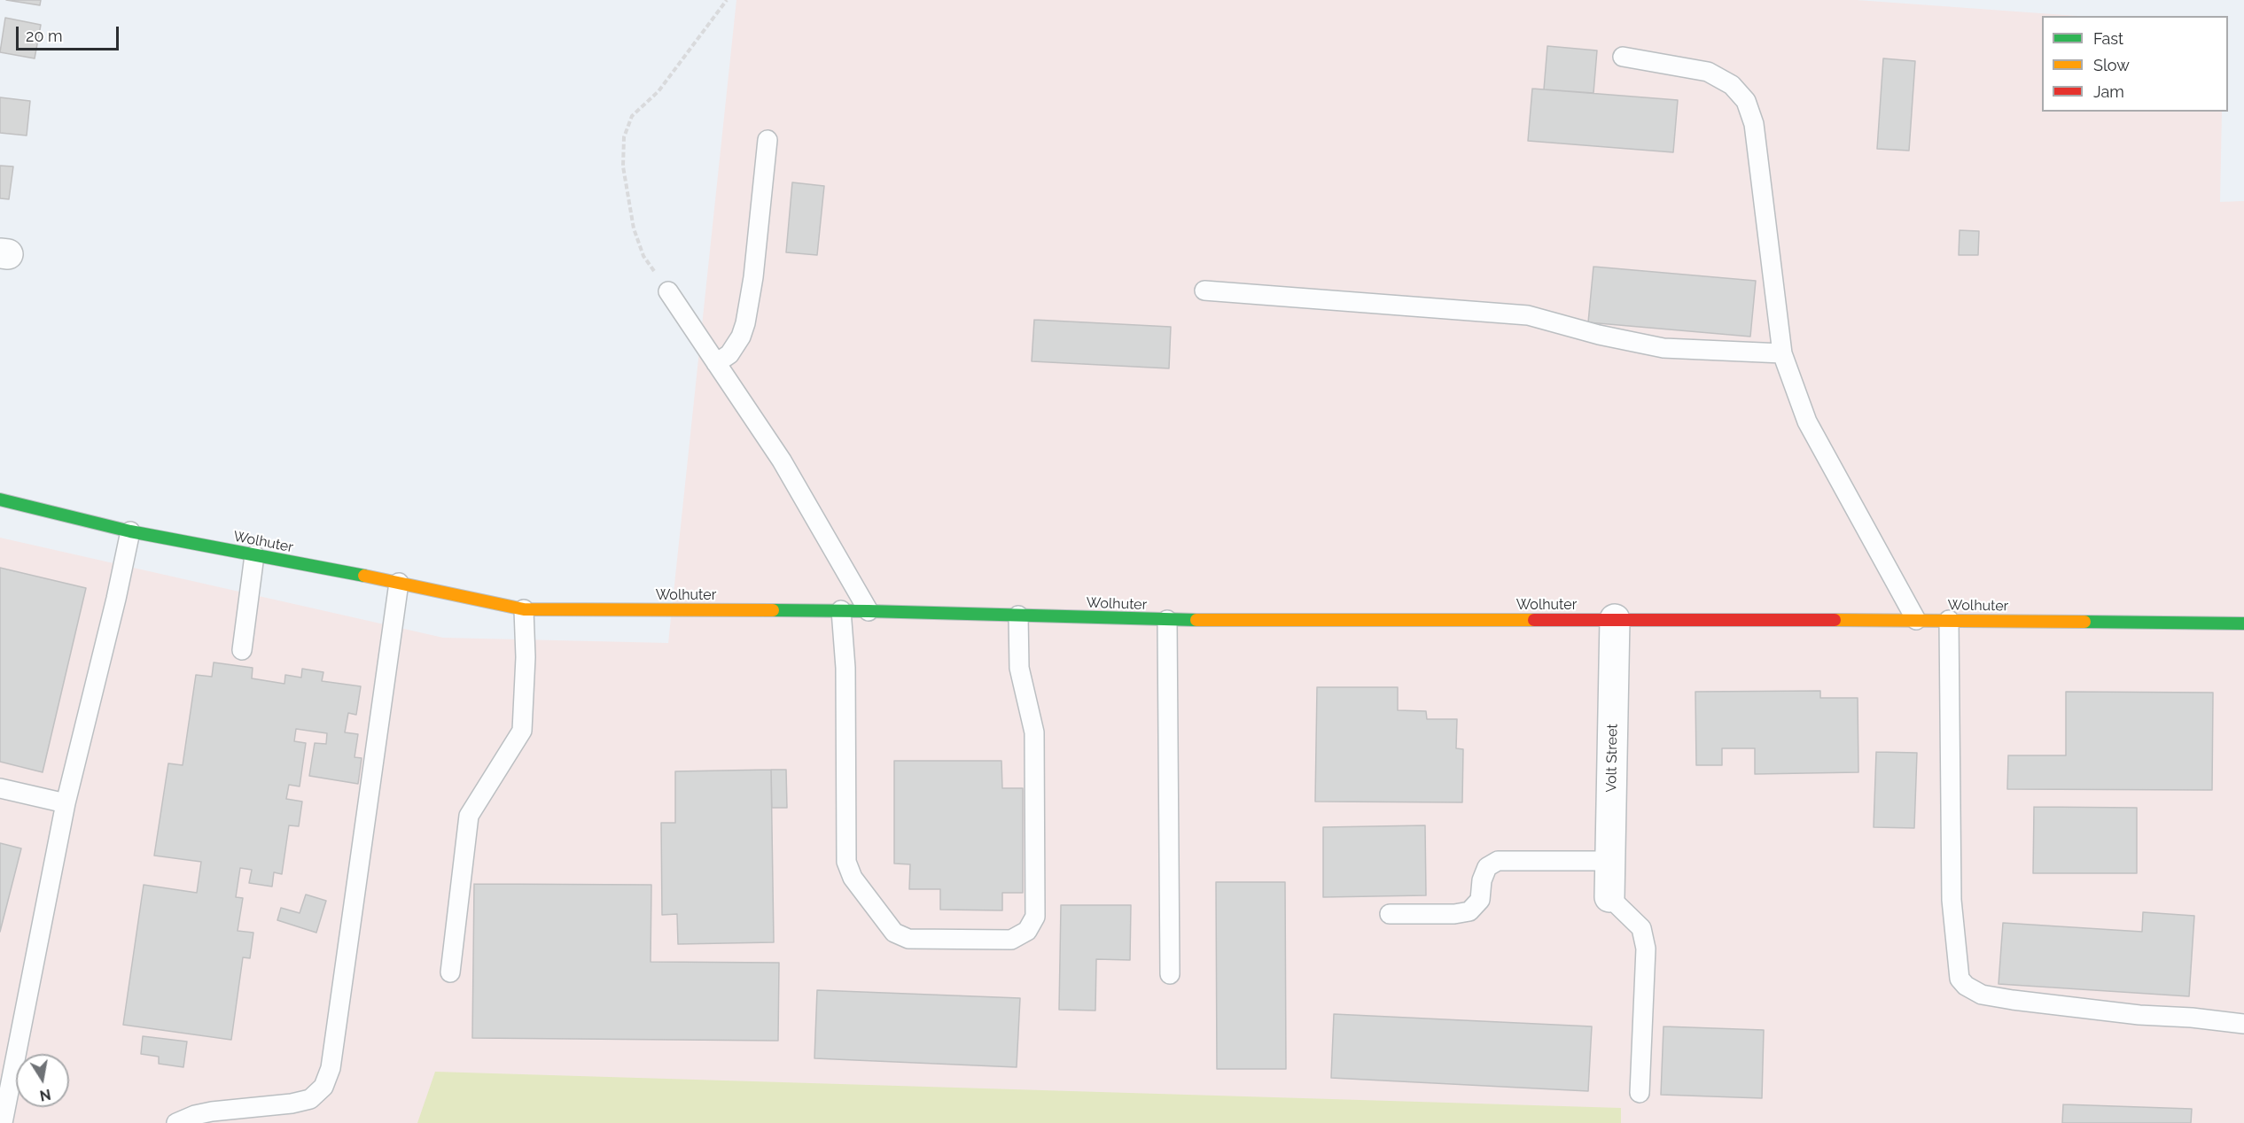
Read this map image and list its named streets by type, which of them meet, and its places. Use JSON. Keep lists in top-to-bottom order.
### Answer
{
  "streets": {
    "street": ["Wolhuter", "Volt Street"]
  },
  "crossings": [
    ["Wolhuter", "Volt Street"]
  ],
  "legend": ["Fast", "Slow", "Jam"],
  "scale_bar": "20 m",
  "north": "bottom"
}
